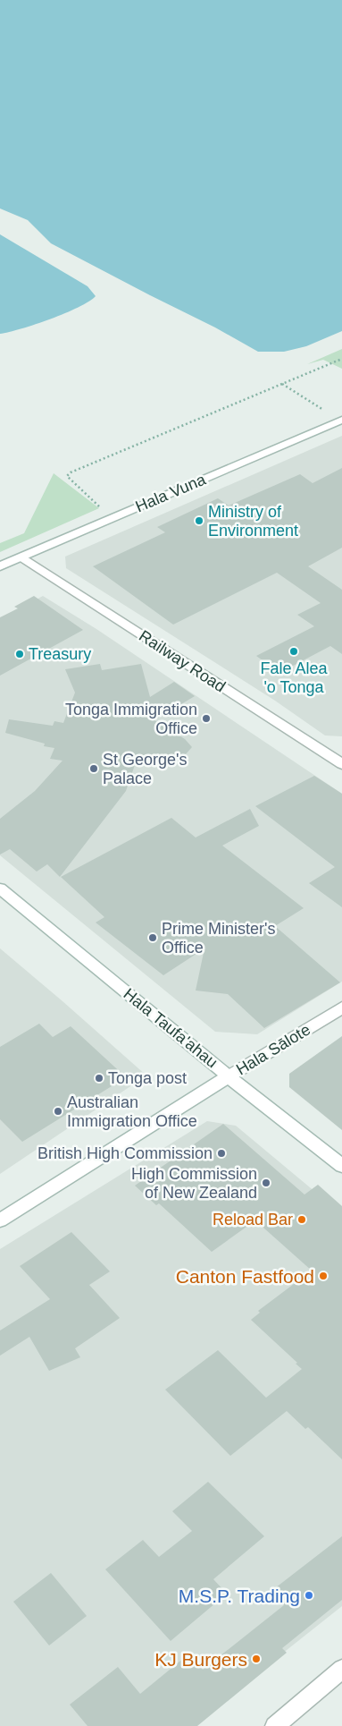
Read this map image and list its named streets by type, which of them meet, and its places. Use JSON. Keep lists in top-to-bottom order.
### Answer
{
  "streets": {
    "main road": [
      "Hala Vuna",
      "Railway Road",
      "Hala Taufa'ahau",
      "Hala Sālote"
    ]
  },
  "crossings": [
    ["Hala Vuna", "Railway Road"],
    ["Hala Taufa'ahau", "Hala Sālote"]
  ],
  "places": [
    "Ministry of Environment",
    "Fale Alea 'o Tonga",
    "Treasury",
    "Tonga Immigration Office",
    "St George's Palace",
    "Prime Minister's Office",
    "Tonga post",
    "Australian Immigration Office",
    "British High Commission",
    "High Commission of New Zealand",
    "Reload Bar",
    "Canton Fastfood",
    "M.S.P. Trading",
    "KJ Burgers"
  ]
}
